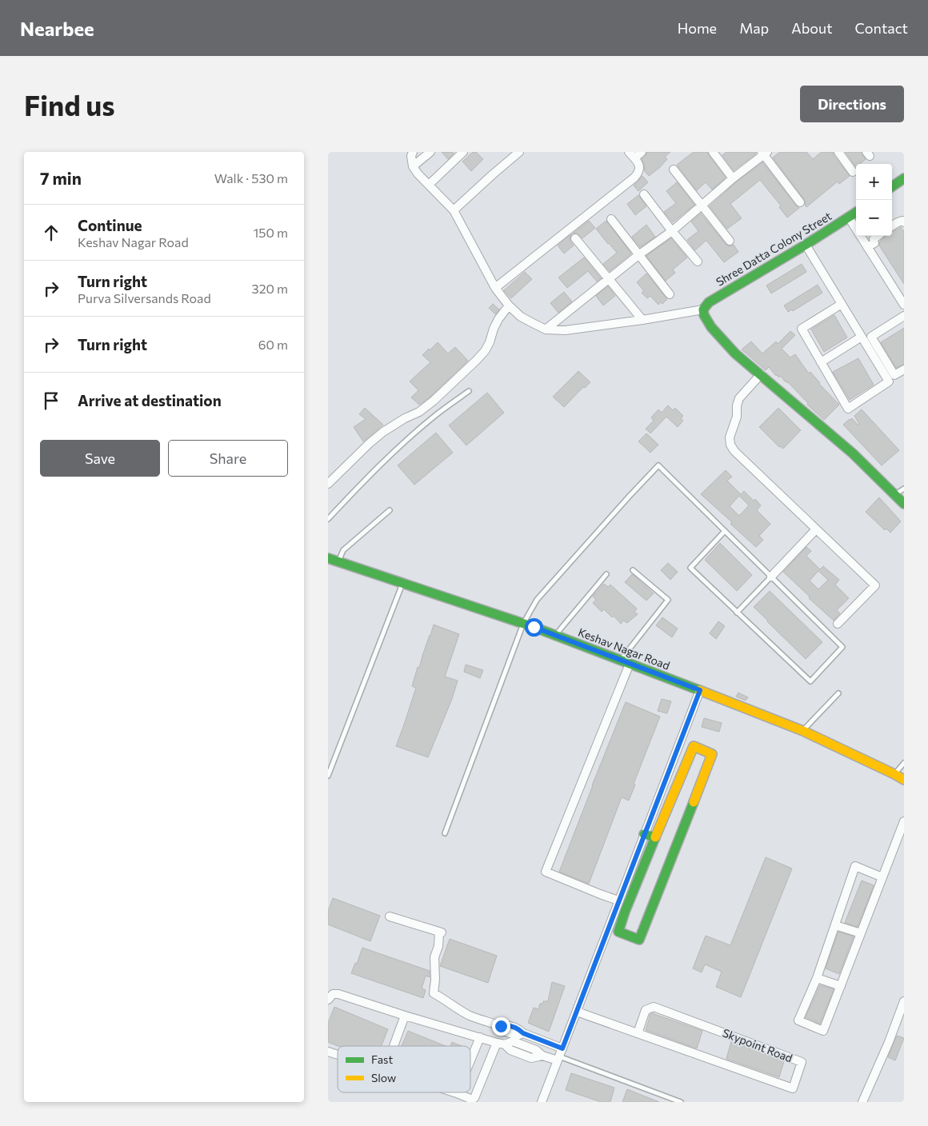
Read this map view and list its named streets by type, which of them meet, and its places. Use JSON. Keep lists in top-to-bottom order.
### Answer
{
  "streets": {
    "street": ["Shree Datta Colony Street", "Keshav Nagar Road", "Skypoint Road"]
  },
  "legend": ["Fast", "Slow"],
  "page": {
    "header": "Nearbee",
    "nav": [
      "Home",
      "Map",
      "About",
      "Contact"
    ],
    "buttons": [
      "Directions",
      ["Save", "Share"]
    ],
    "title": "Find us",
    "heading": ["7 min", "Walk · 530 m"],
    "map_buttons": ["+", "−"],
    "list": [
      ["Continue", "Keshav Nagar Road", "150 m"],
      ["Turn right", "Purva Silversands Road", "320 m"],
      ["Turn right", "60 m"],
      "Arrive at destination"
    ]
  }
}
